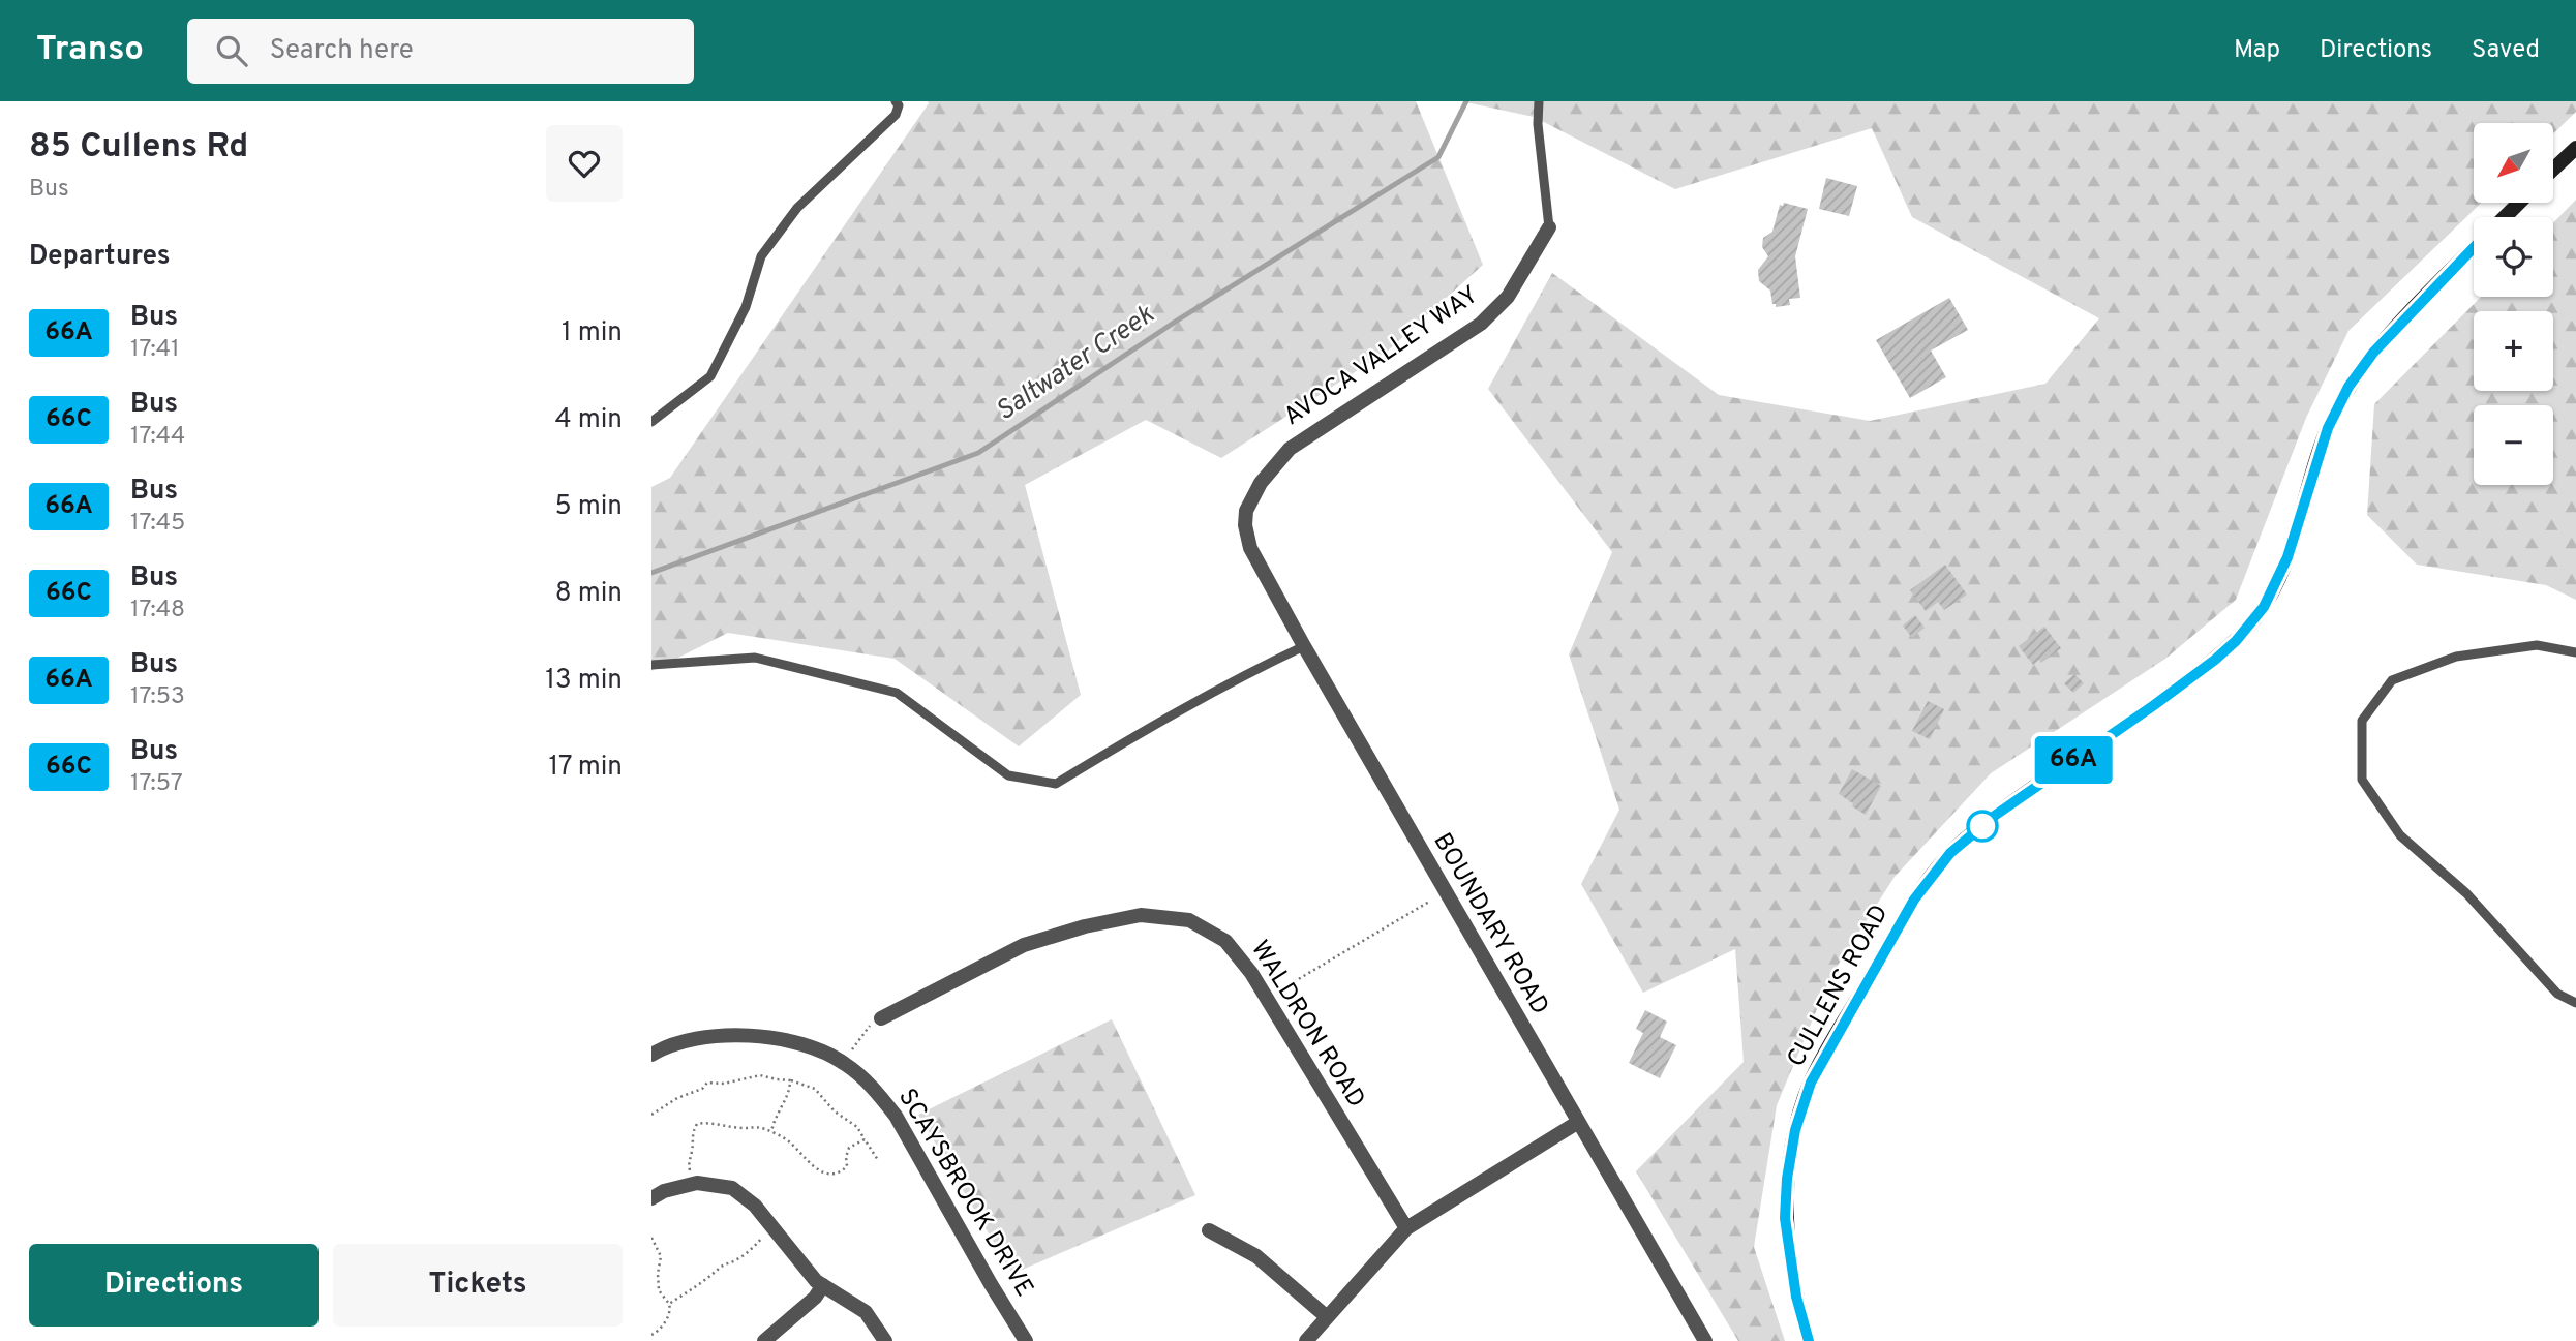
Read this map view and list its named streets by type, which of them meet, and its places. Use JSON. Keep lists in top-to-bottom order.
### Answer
{
  "streets": {
    "main road": ["CULLENS ROAD"],
    "street": [
      "AVOCA VALLEY WAY",
      "BOUNDARY ROAD",
      "WALDRON ROAD",
      "SCAYSBROOK DRIVE"
    ]
  },
  "crossings": [
    ["AVOCA VALLEY WAY", "BOUNDARY ROAD"]
  ],
  "water": ["Saltwater Creek"],
  "lines": ["bus line 66A"],
  "north": "bottom left",
  "page": {
    "header": "Transo",
    "search": "Search here",
    "nav": ["Map", "Directions", "Saved"],
    "heading": [
      ["85 Cullens Rd", "Bus"],
      "Departures"
    ],
    "on_map": "66A",
    "map_buttons": ["+", "−"],
    "list": [
      {
        "mark": "66A",
        "name": "Bus",
        "note": "17:41",
        "value": "1 min"
      },
      {
        "mark": "66C",
        "name": "Bus",
        "note": "17:44",
        "value": "4 min"
      },
      {
        "mark": "66A",
        "name": "Bus",
        "note": "17:45",
        "value": "5 min"
      },
      {
        "mark": "66C",
        "name": "Bus",
        "note": "17:48",
        "value": "8 min"
      },
      {
        "mark": "66A",
        "name": "Bus",
        "note": "17:53",
        "value": "13 min"
      },
      {
        "mark": "66C",
        "name": "Bus",
        "note": "17:57",
        "value": "17 min"
      }
    ],
    "buttons": ["Directions", "Tickets"]
  }
}
